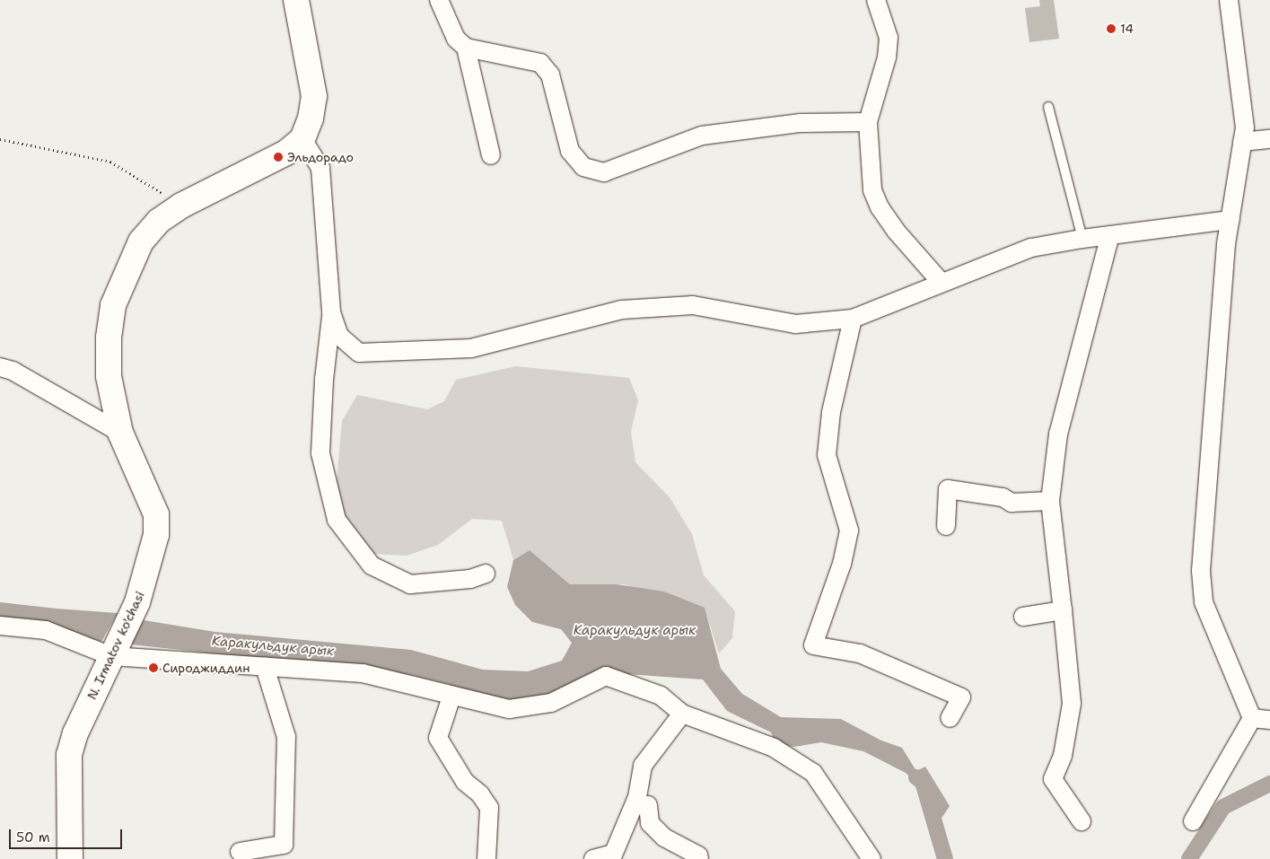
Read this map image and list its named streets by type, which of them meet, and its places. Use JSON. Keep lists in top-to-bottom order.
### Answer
{
  "streets": {
    "street": ["N. Irmatov ko'chasi"]
  },
  "water": ["Каракульдук арык"],
  "places": ["14", "Эльдорадо", "Сироджиддин"],
  "scale_bar": "50 m"
}
